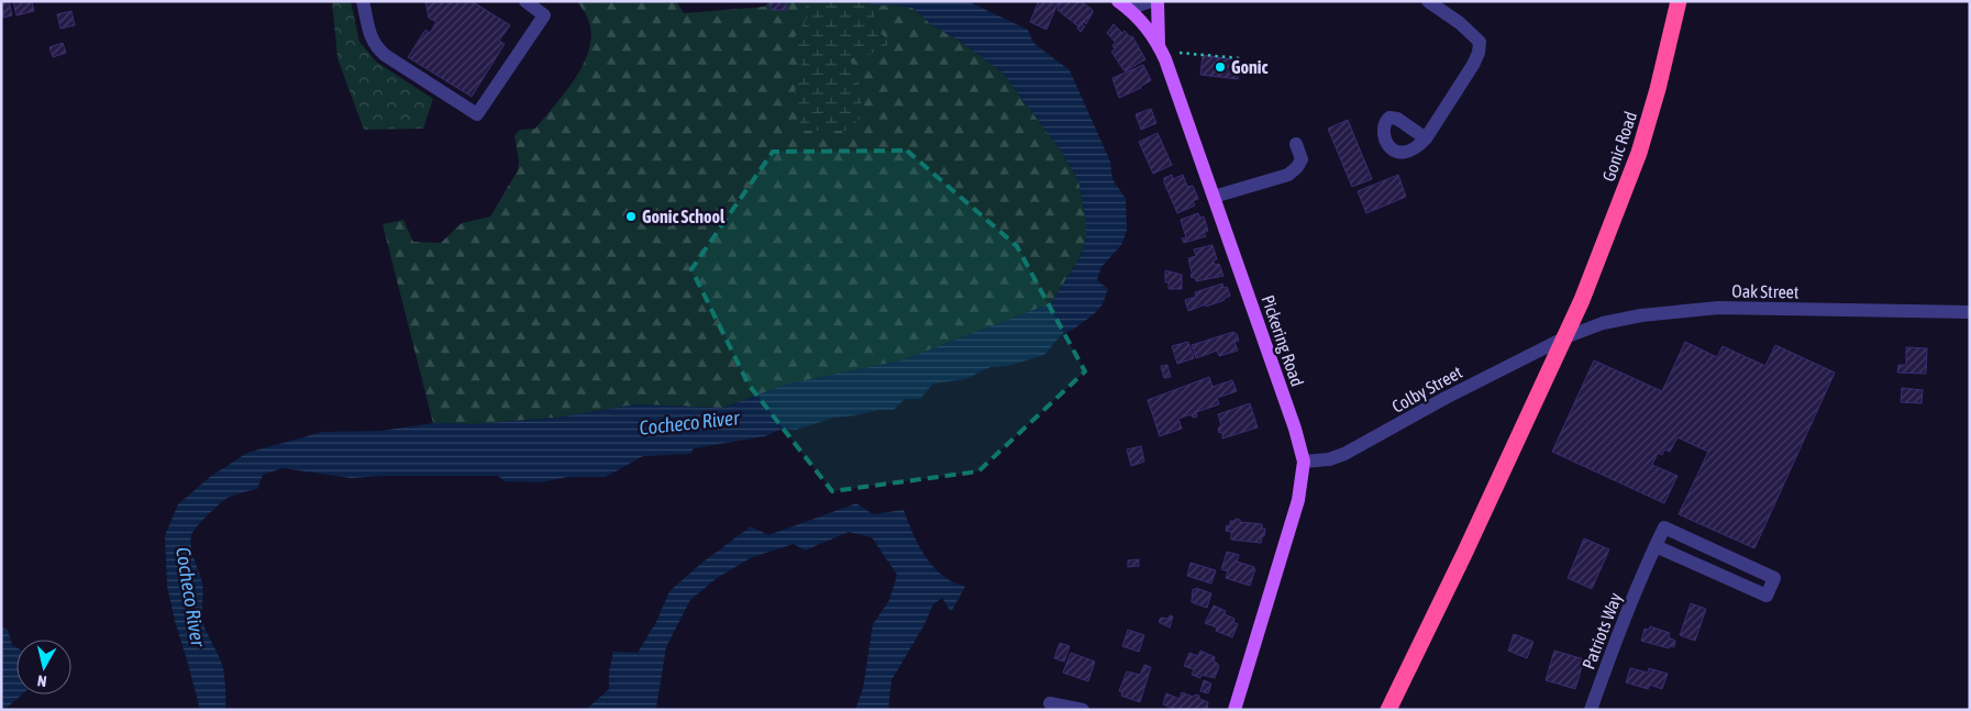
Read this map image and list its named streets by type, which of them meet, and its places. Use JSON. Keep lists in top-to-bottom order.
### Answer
{
  "streets": {
    "highway": ["Gonic Road"],
    "main road": ["Pickering Road"],
    "street": ["Oak Street", "Colby Street", "Patriots Way"]
  },
  "crossings": [
    ["Gonic Road", "Oak Street"],
    ["Gonic Road", "Colby Street"],
    ["Oak Street", "Colby Street"],
    ["Pickering Road", "Colby Street"]
  ],
  "water": ["Cocheco River"],
  "places": ["Gonic", "Gonic School"],
  "north": "bottom"
}
